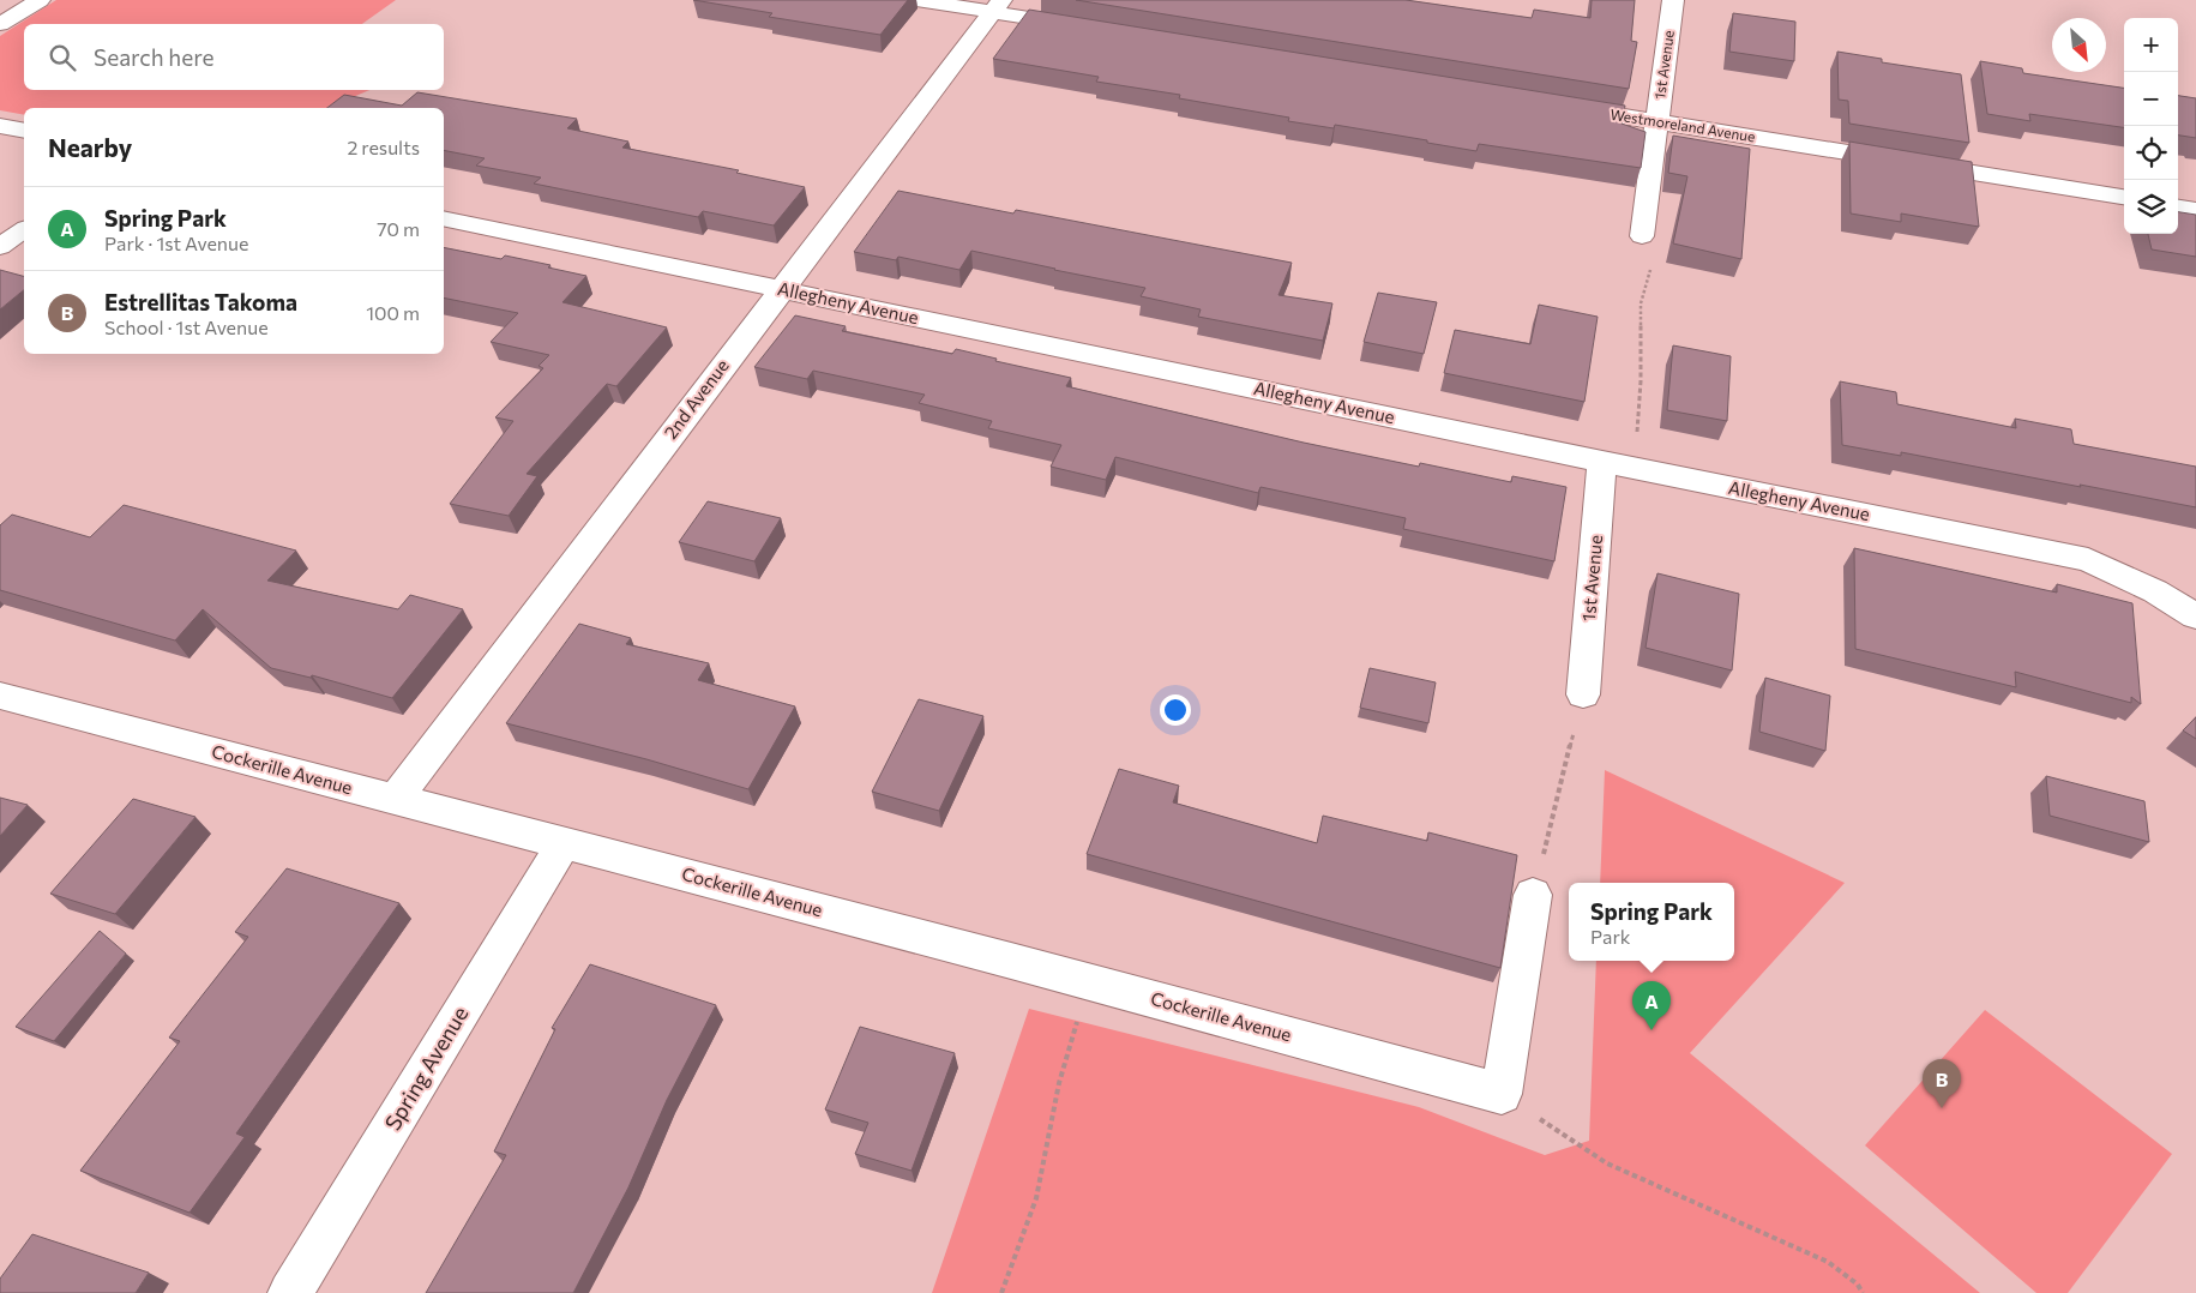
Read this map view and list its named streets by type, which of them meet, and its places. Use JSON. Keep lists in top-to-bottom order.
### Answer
{
  "streets": {
    "street": [
      "1st Avenue",
      "Westmoreland Avenue",
      "Allegheny Avenue",
      "2nd Avenue",
      "Cockerille Avenue",
      "Spring Avenue"
    ]
  },
  "crossings": [
    ["1st Avenue", "Westmoreland Avenue"],
    ["1st Avenue", "Allegheny Avenue"],
    ["Allegheny Avenue", "2nd Avenue"],
    ["2nd Avenue", "Cockerille Avenue"],
    ["Cockerille Avenue", "Spring Avenue"]
  ],
  "north": "bottom right",
  "page": {
    "map_buttons": ["+", "−"],
    "search": "Search here",
    "heading": ["Nearby", "2 results"],
    "list": [
      {
        "mark": "A",
        "name": "Spring Park",
        "note": "Park · 1st Avenue",
        "value": "70 m"
      },
      {
        "mark": "B",
        "name": "Estrellitas Takoma",
        "note": "School · 1st Avenue",
        "value": "100 m"
      }
    ],
    "popup": ["Spring Park", "Park"],
    "pins": ["A", "B"]
  }
}
